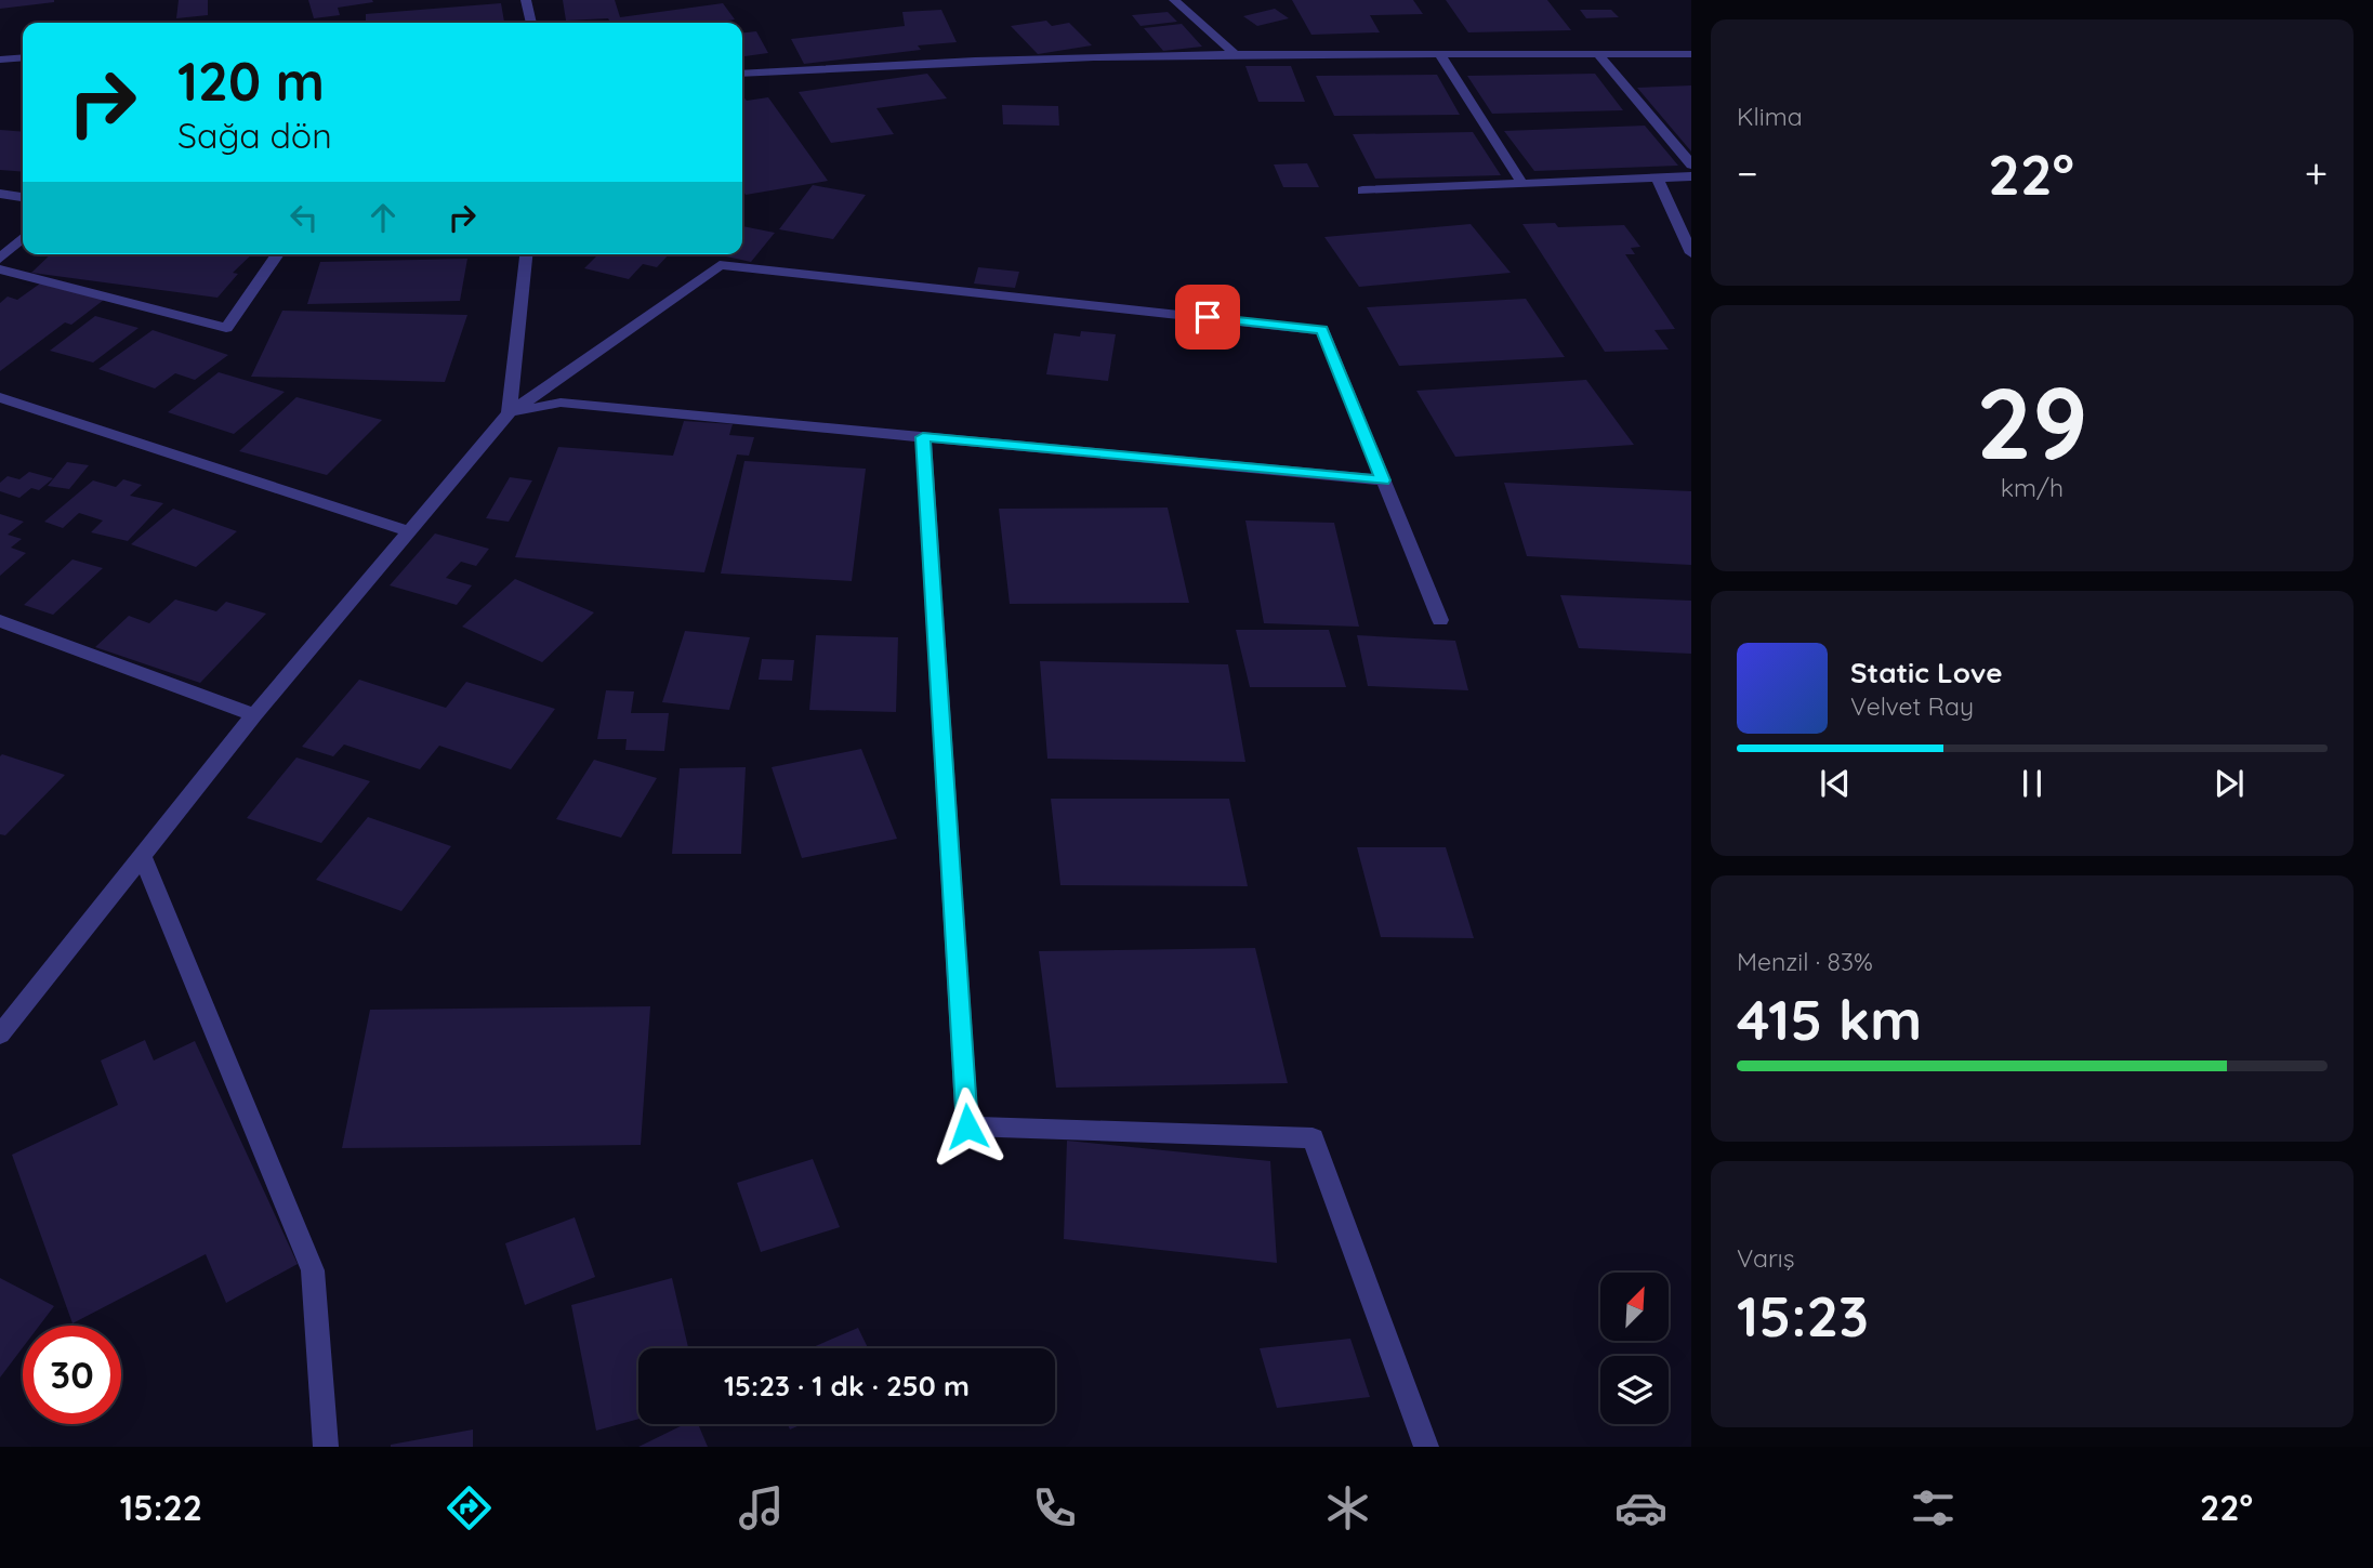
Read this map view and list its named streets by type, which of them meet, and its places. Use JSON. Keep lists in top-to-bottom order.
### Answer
{
  "north": "top right",
  "page": {
    "tile": [
      "Klima",
      ["29", "km/h"],
      ["Menzil · 83%", "415 km"],
      ["Varış", "15:23"]
    ],
    "turn": ["120 m", "Sağa dön"],
    "heat": ["−", "22°", "+"],
    "song": ["Static Love", "Velvet Ray"],
    "limit": "30",
    "trip": "15:23 · 1 dk · 250 m",
    "tabs": ["15:22", "22°"]
  }
}
